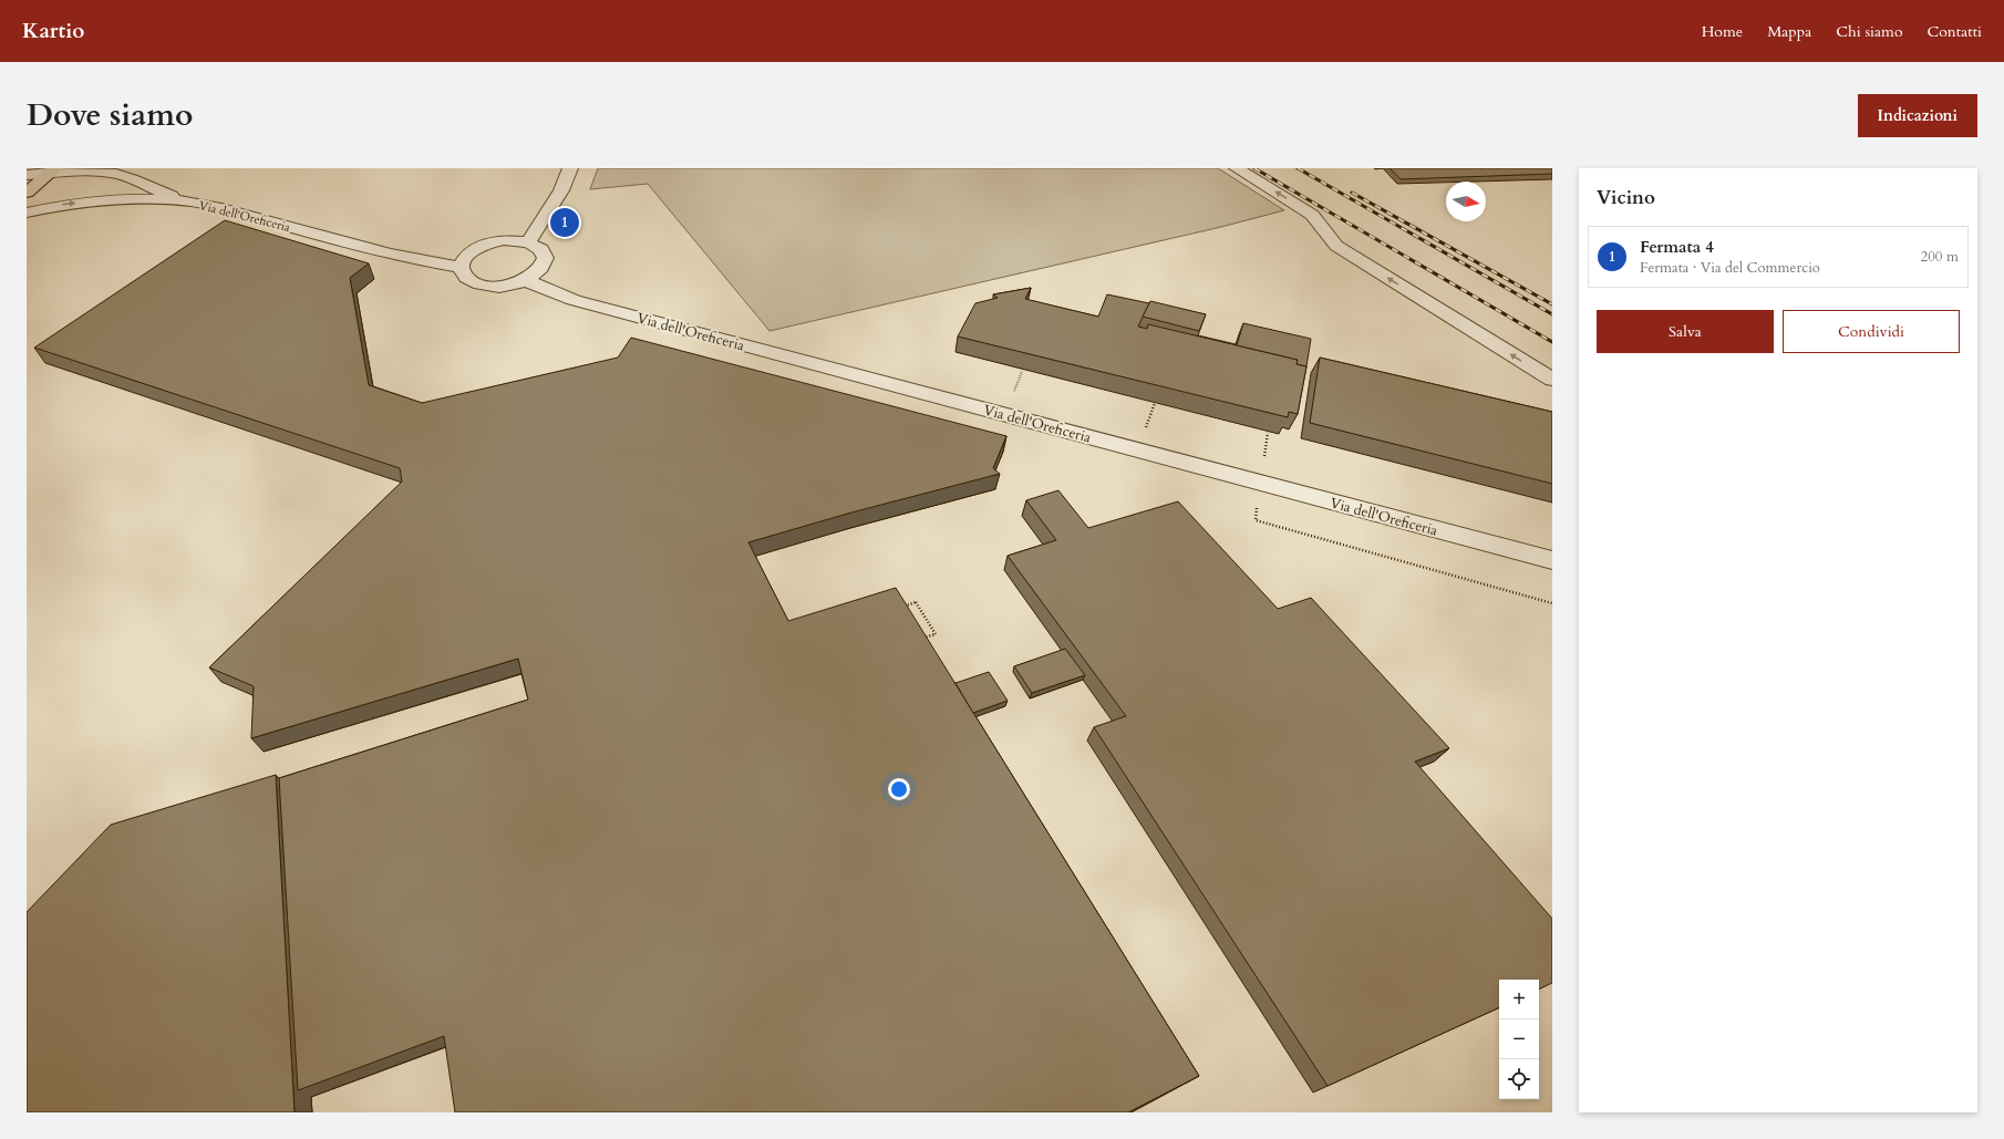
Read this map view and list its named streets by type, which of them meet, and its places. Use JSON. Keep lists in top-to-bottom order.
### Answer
{
  "streets": {
    "street": ["Via dell'Oreficeria"]
  },
  "north": "right",
  "page": {
    "header": "Kartio",
    "nav": [
      "Home",
      "Mappa",
      "Chi siamo",
      "Contatti"
    ],
    "title": "Dove siamo",
    "buttons": [
      "Indicazioni",
      ["Salva", "Condividi"]
    ],
    "heading": "Vicino",
    "pins": "1",
    "list": [
      {
        "mark": "1",
        "name": "Fermata 4",
        "note": "Fermata · Via del Commercio",
        "value": "200 m"
      }
    ],
    "map_buttons": ["+", "−"]
  }
}
